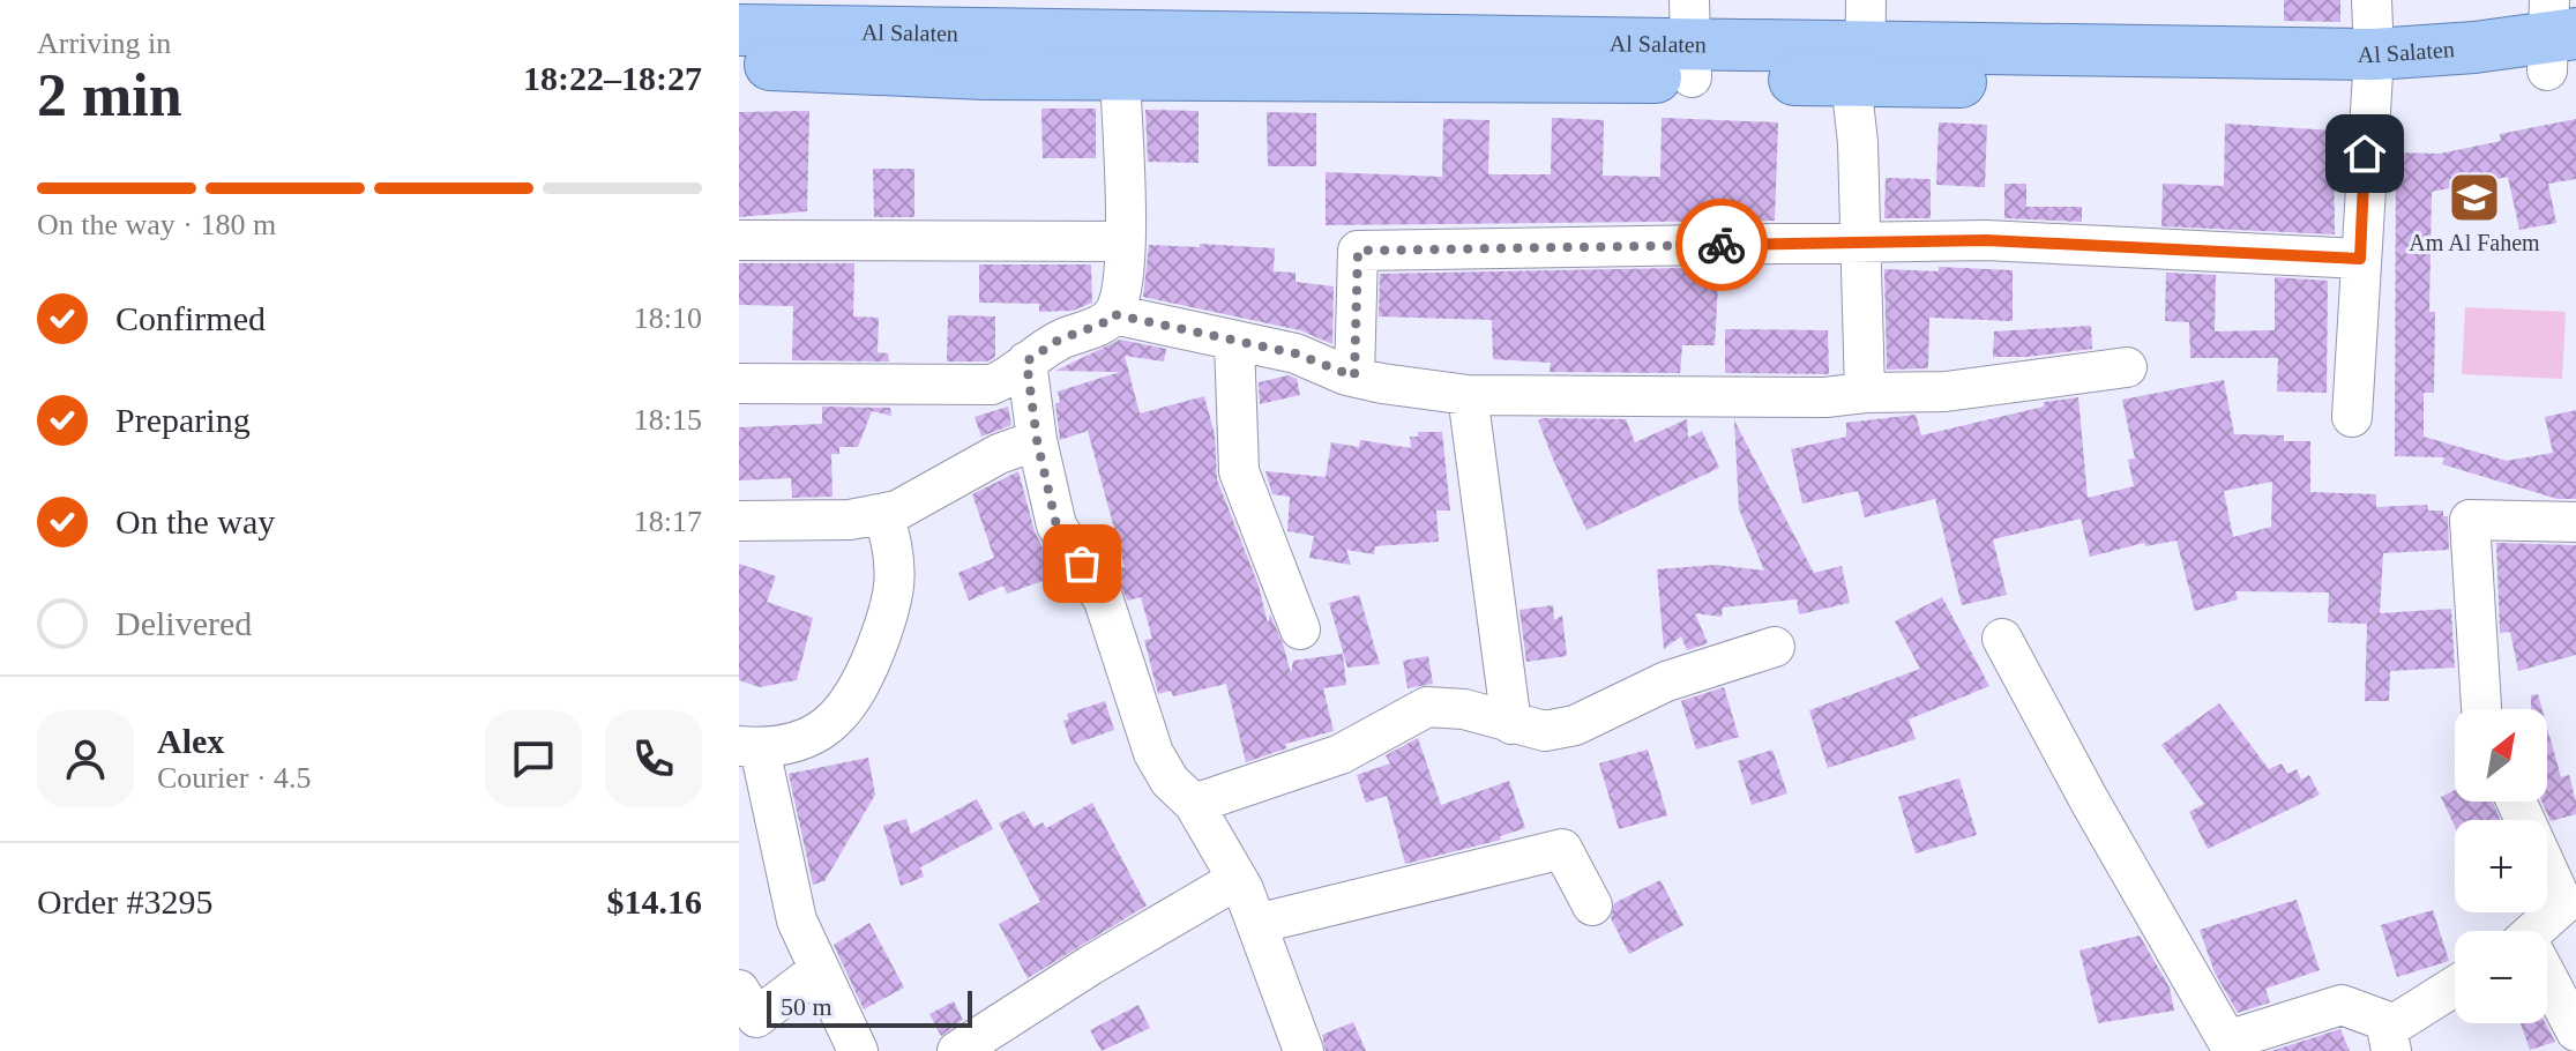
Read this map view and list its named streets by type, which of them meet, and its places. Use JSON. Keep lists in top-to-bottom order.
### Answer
{
  "streets": {
    "main road": ["Al Salaten"]
  },
  "places": {
    "school or university": ["Am Al Fahem"]
  },
  "scale_bar": "50 m",
  "north": "top right",
  "page": {
    "heading": ["2 min", "Arriving in", "18:22–18:27"],
    "panel": [
      "Alex",
      "Courier · 4.5",
      "Order #3295",
      "$14.16"
    ],
    "bar": "On the way · 180 m",
    "list": [
      ["Confirmed", "18:10"],
      ["Preparing", "18:15"],
      ["On the way", "18:17"],
      "Delivered"
    ],
    "map_buttons": ["+", "−"],
    "scale": "50 m"
  }
}
